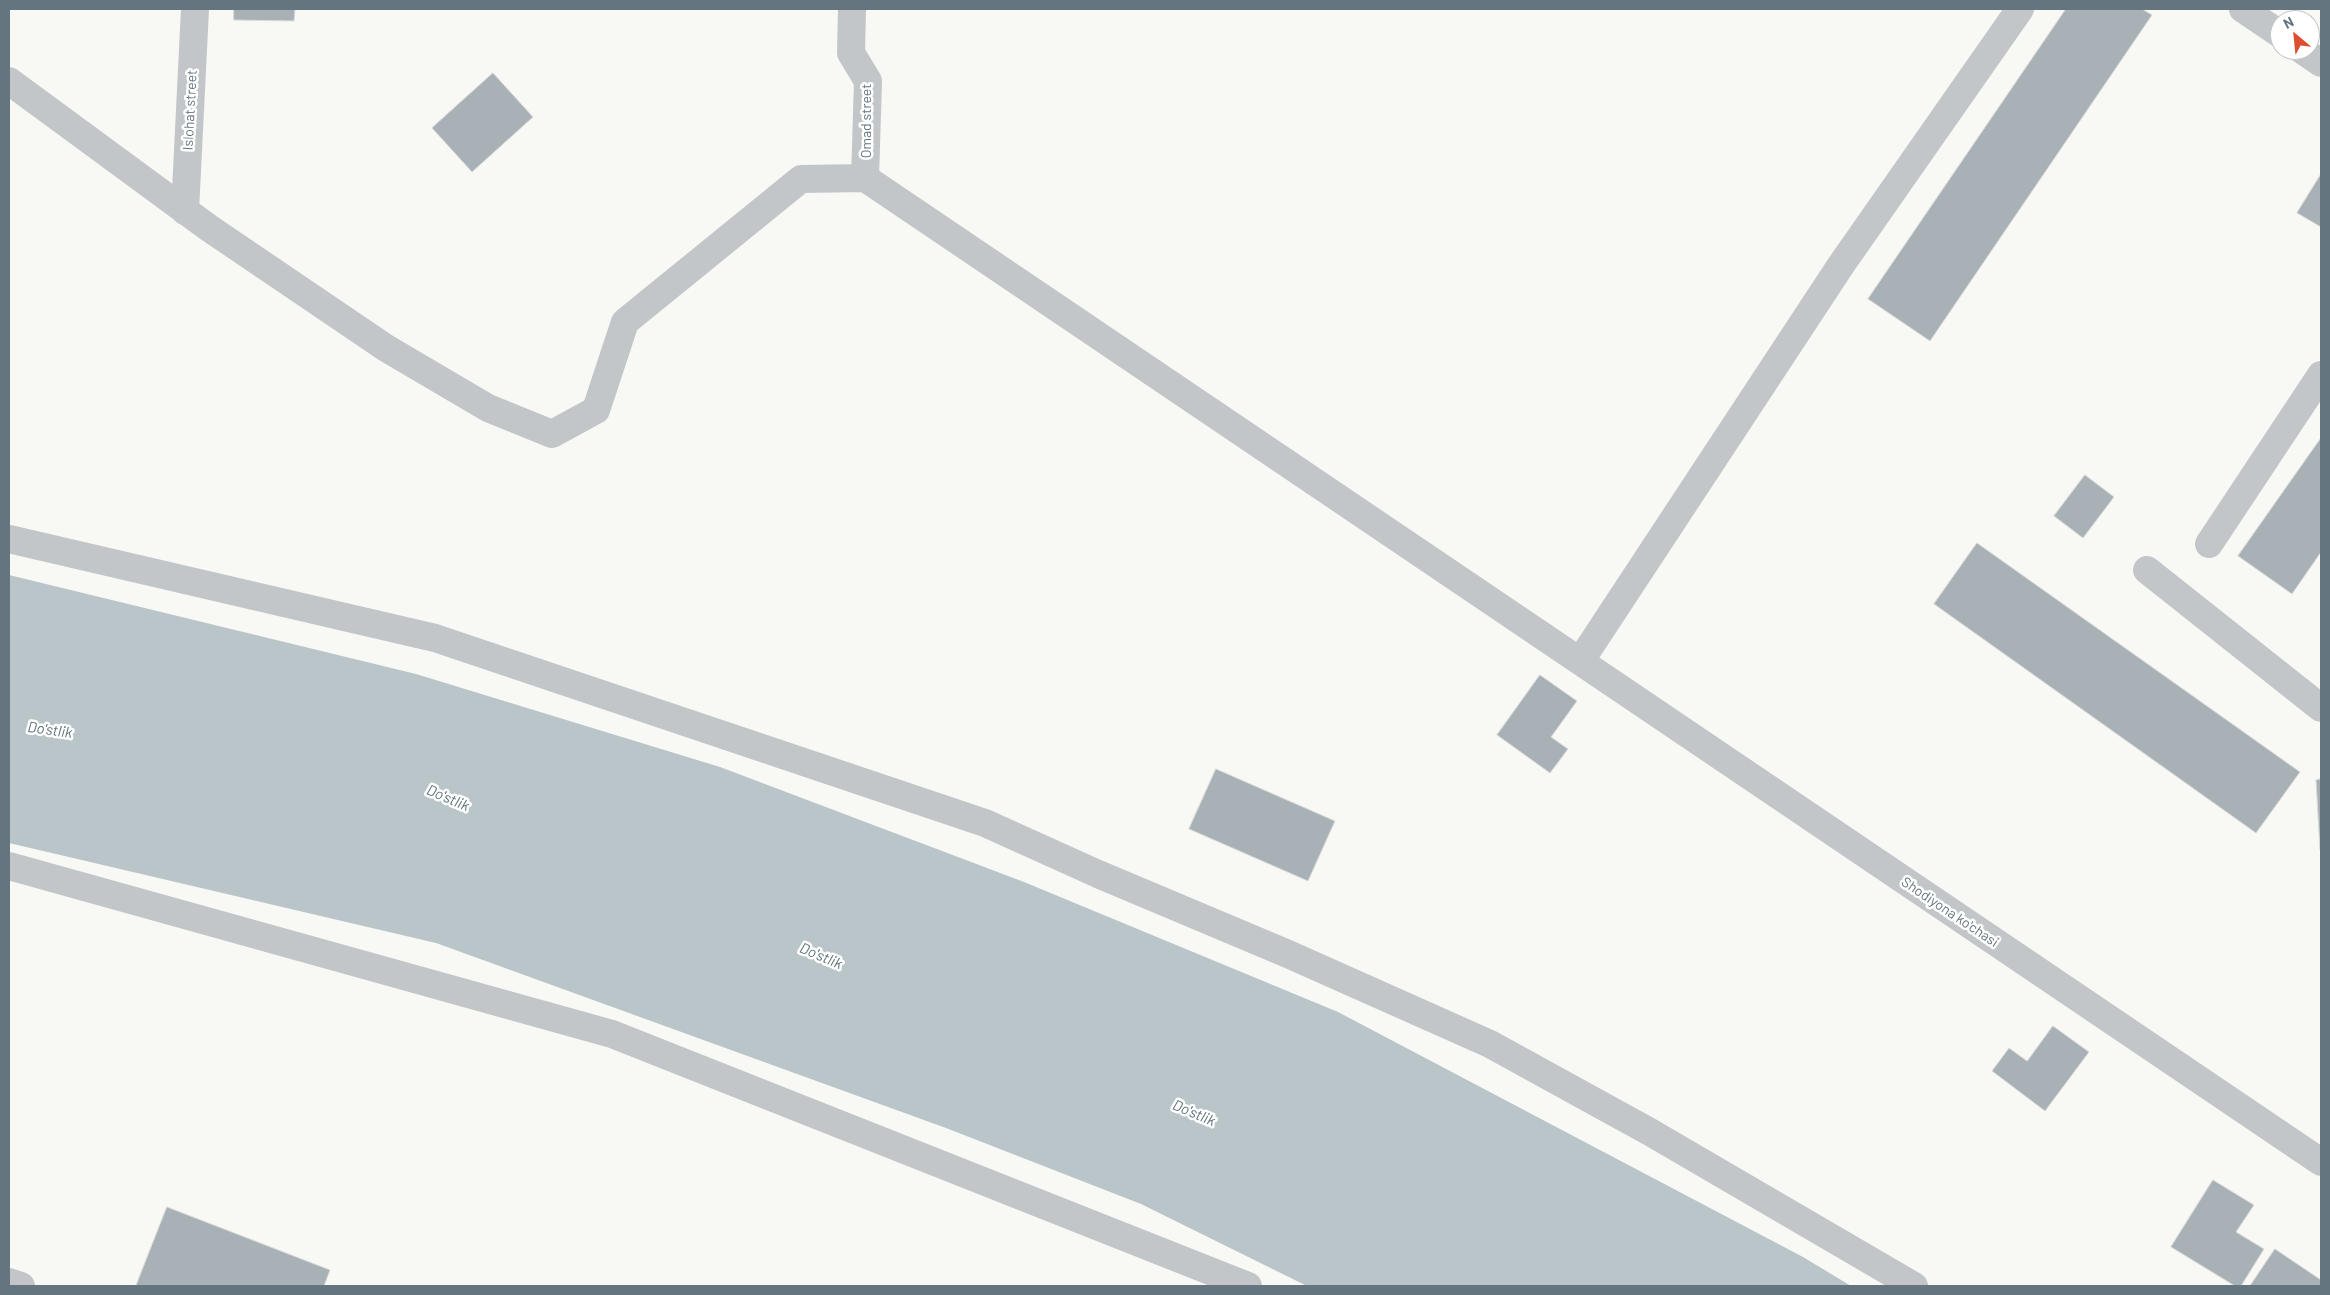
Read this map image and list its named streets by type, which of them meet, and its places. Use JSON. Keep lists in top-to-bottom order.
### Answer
{
  "streets": {
    "street": ["Islohat street", "Omad street", "Shodiyona ko'chasi"]
  },
  "crossings": [
    ["Omad street", "Shodiyona ko'chasi"]
  ],
  "water": ["Do'stlik"],
  "north": "top left"
}
